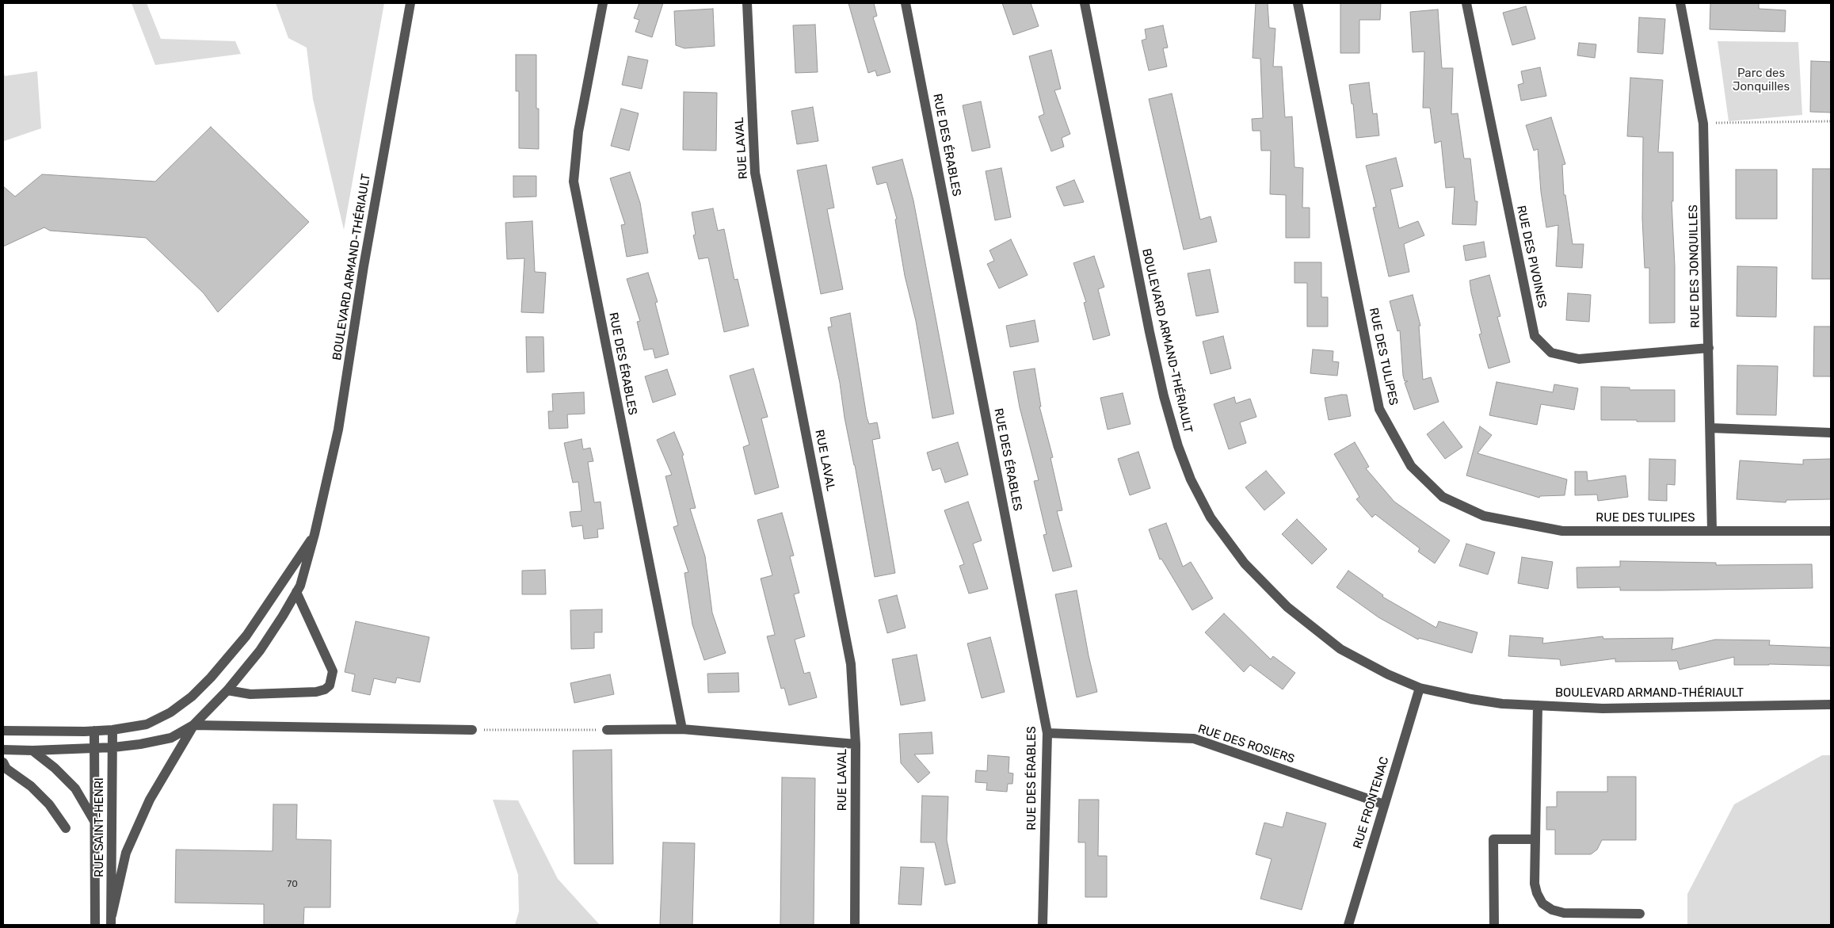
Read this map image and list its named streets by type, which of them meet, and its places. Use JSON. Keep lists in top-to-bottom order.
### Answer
{
  "streets": {
    "street": [
      "RUE DES ÉRABLES",
      "RUE LAVAL",
      "RUE DES PIVOINES",
      "RUE DES JONQUILLES",
      "BOULEVARD ARMAND-THÉRIAULT",
      "RUE DES TULIPES",
      "RUE DES ROSIERS",
      "RUE FRONTENAC",
      "RUE SAINT-HENRI"
    ]
  },
  "crossings": [
    ["RUE DES ÉRABLES", "RUE DES ROSIERS"],
    ["RUE DES PIVOINES", "RUE DES JONQUILLES"],
    ["RUE DES JONQUILLES", "RUE DES TULIPES"],
    ["BOULEVARD ARMAND-THÉRIAULT", "RUE FRONTENAC"],
    ["BOULEVARD ARMAND-THÉRIAULT", "RUE SAINT-HENRI"],
    ["RUE DES ROSIERS", "RUE FRONTENAC"]
  ],
  "parks": ["Parc des Jonquilles"],
  "house_numbers": ["70"]
}
